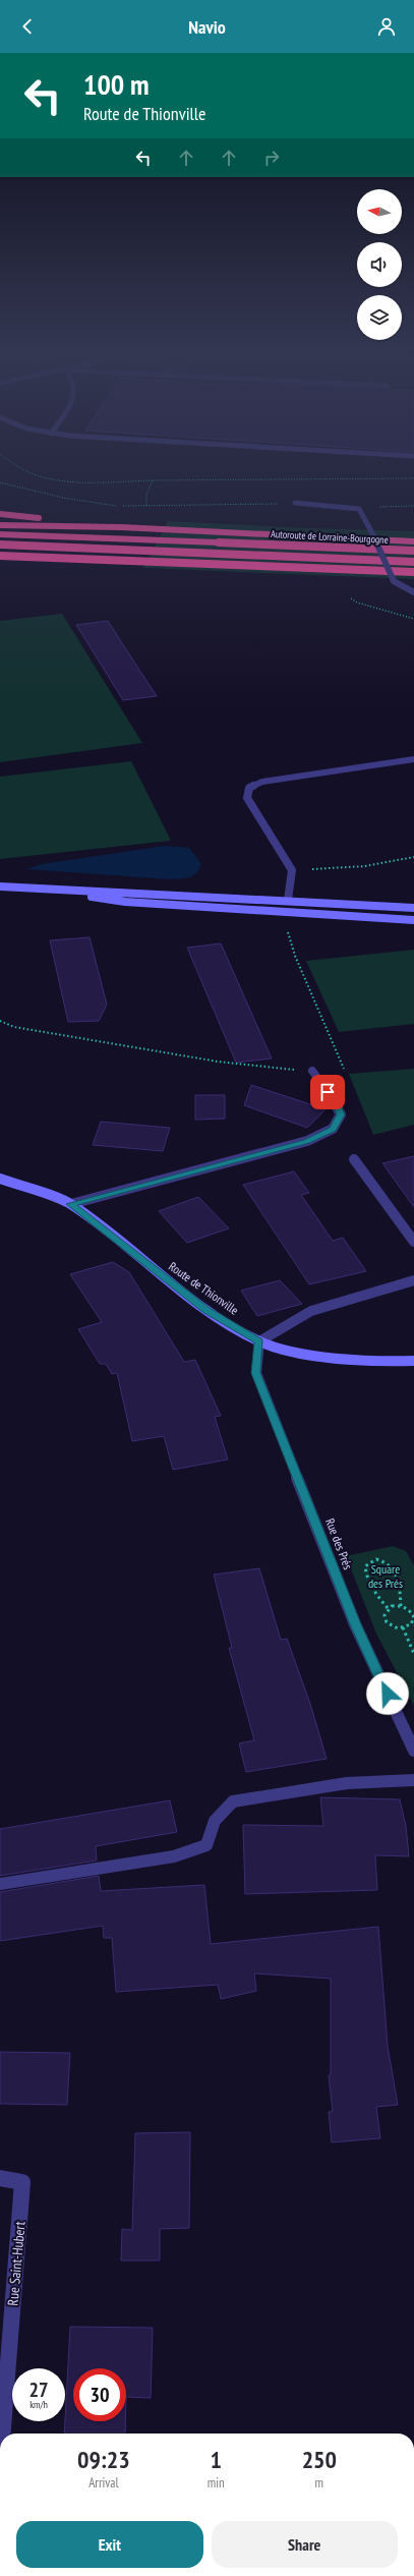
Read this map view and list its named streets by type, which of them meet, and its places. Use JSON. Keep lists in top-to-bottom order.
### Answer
{
  "streets": {
    "highway": ["Autoroute de Lorraine-Bourgogne"],
    "main road": ["Route de Thionville"],
    "street": ["Rue des Prés", "Rue Saint-Hubert"]
  },
  "crossings": [
    ["Route de Thionville", "Rue des Prés"]
  ],
  "parks": ["Square des Prés"],
  "north": "left",
  "page": {
    "header": "Navio",
    "turn": ["100 m", "Route de Thionville"],
    "speed": "27 km/h",
    "limit": "30",
    "eta": [
      "09:23",
      "Arrival",
      "1",
      "min",
      "250",
      "m"
    ],
    "buttons": ["Exit", "Share"]
  }
}
